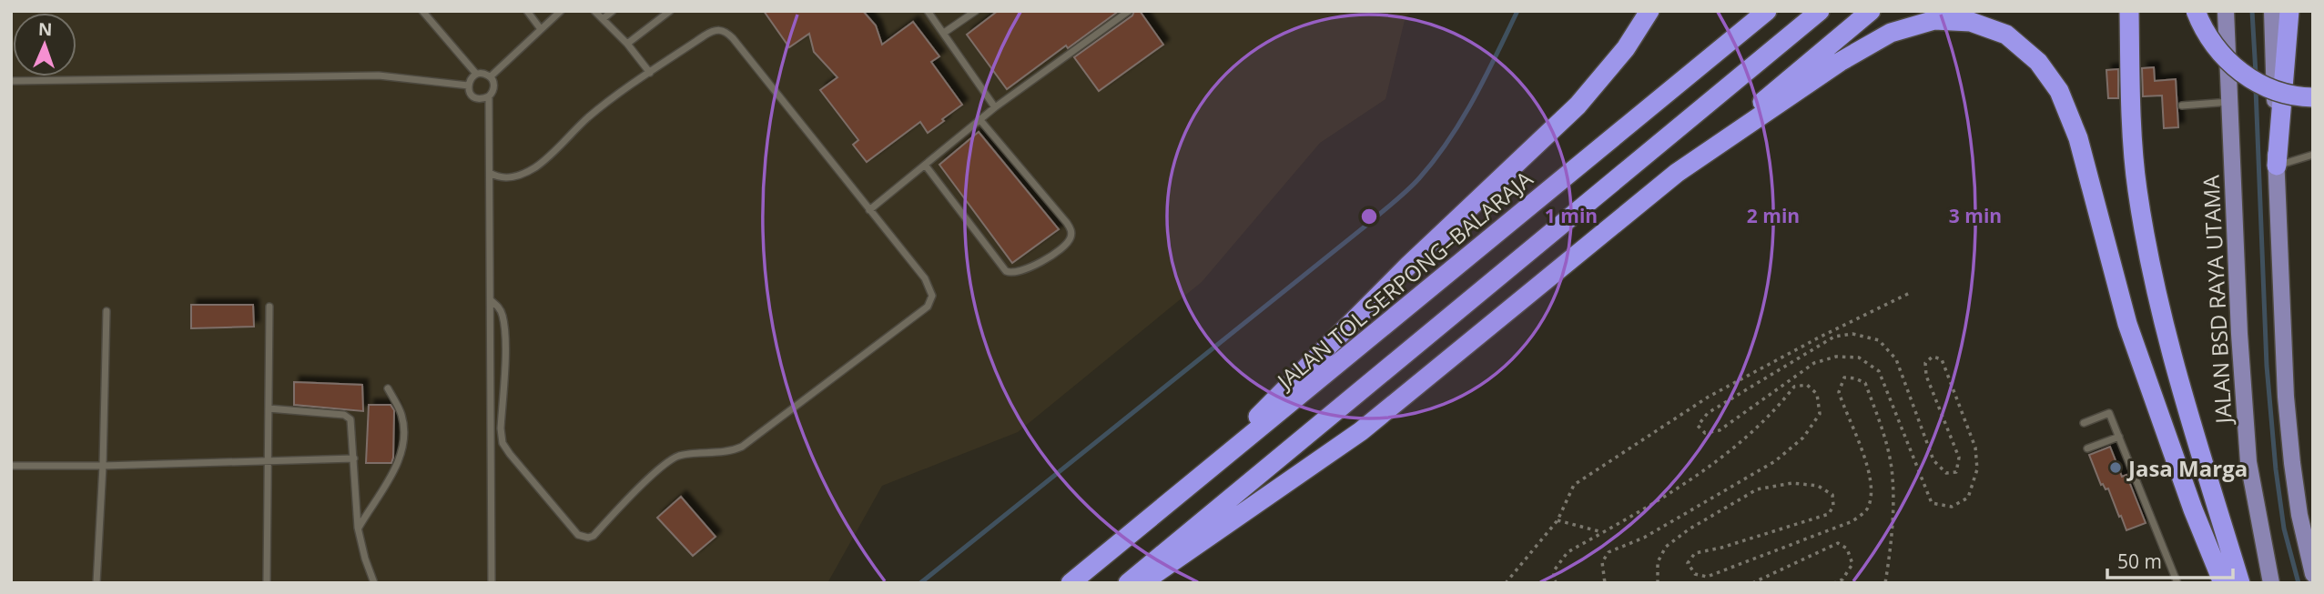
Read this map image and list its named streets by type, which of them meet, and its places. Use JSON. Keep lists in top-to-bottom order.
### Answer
{
  "streets": {
    "highway": ["JALAN TOL SERPONG–BALARAJA"],
    "main road": ["JALAN BSD RAYA UTAMA"]
  },
  "places": ["Jasa Marga"],
  "scale_bar": "50 m",
  "north": "top",
  "rings": ["1 min", "2 min", "3 min"]
}
